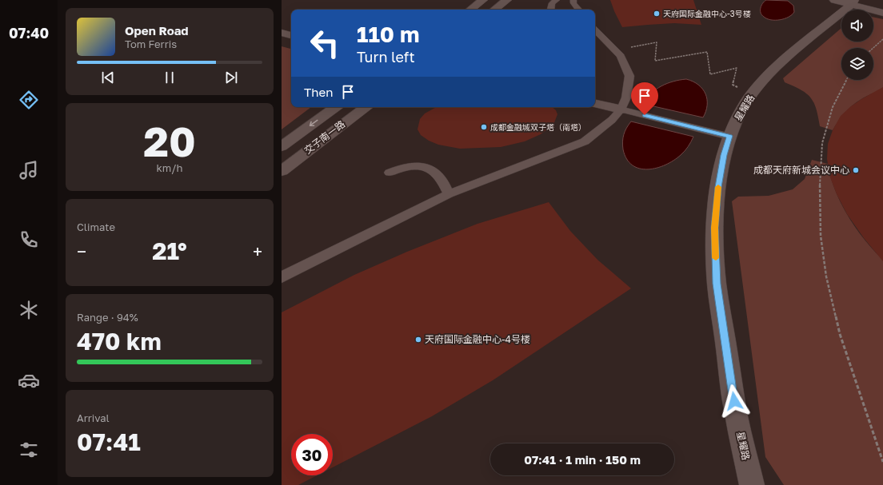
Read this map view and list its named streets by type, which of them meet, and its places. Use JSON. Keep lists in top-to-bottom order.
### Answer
{
  "streets": {
    "street": ["星耀路", "交子南一路"]
  },
  "places": [
    "天府国际金融中心-3号楼",
    "成都金融城双子塔（南塔）",
    "成都天府新城会议中心",
    "天府国际金融中心-4号楼"
  ],
  "page": {
    "tabs": "07:40",
    "turn": ["110 m", "Turn left"],
    "song": ["Open Road", "Tom Ferris"],
    "then": "Then",
    "tile": [
      ["20", "km/h"],
      "Climate",
      ["Range · 94%", "470 km"],
      ["Arrival", "07:41"]
    ],
    "heat": ["−", "21°", "+"],
    "limit": "30",
    "trip": "07:41 · 1 min · 150 m"
  }
}
